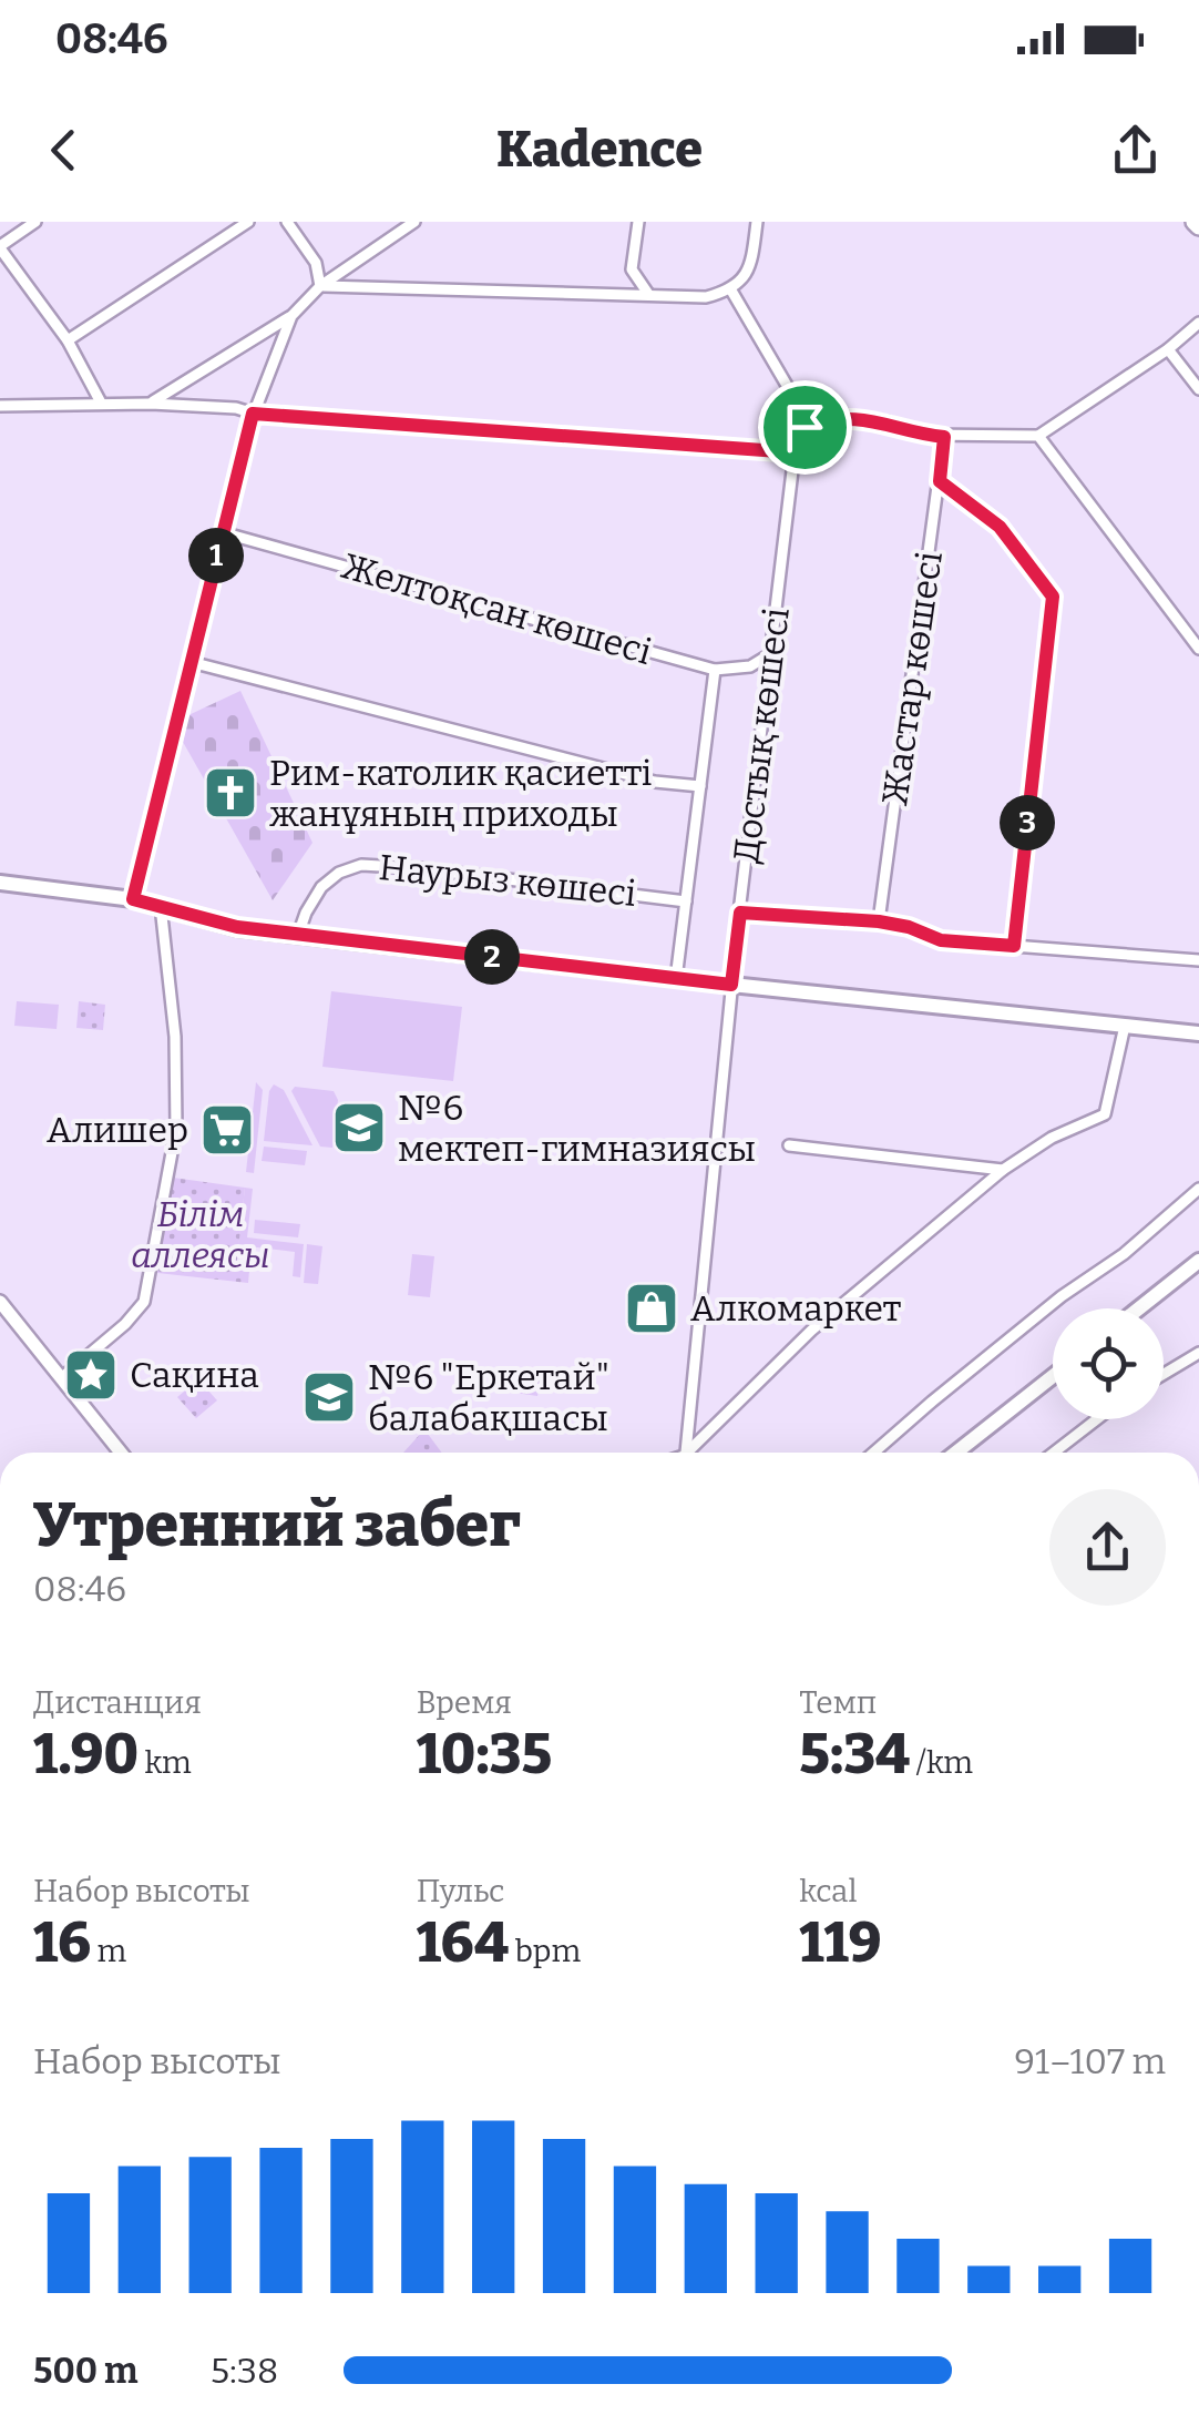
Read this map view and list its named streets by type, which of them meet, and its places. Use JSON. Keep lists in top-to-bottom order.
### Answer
{
  "streets": {
    "street": [
      "Желтоқсан көшесі",
      "Жастар көшесі",
      "Достық көшесі",
      "Наурыз көшесі"
    ]
  },
  "parks": ["Білім аллеясы"],
  "places": {
    "church": ["Рим-католик қасиетті жанұяның приходы"],
    "school or university": ["№6 мектеп-гимназиясы", "№6 \"Еркетай\" балабақшасы"],
    "supermarket": ["Алишер"],
    "shop": ["Алкомаркет"],
    "place": ["Сақина"]
  },
  "page": {
    "status": "08:46",
    "header": "Kadence",
    "pins": ["1", "3", "2"],
    "heading": ["Утренний забег", "08:46"],
    "stats": [
      ["Дистанция", "1.90 km"],
      ["Время", "10:35"],
      ["Темп", "5:34 /km"],
      ["Набор высоты", "16 m"],
      ["Пульс", "164 bpm"],
      ["kcal", "119"]
    ],
    "chart": ["Набор высоты", "91–107 m"],
    "list": [
      {
        "name": "500 m",
        "note": "5:38"
      }
    ]
  }
}
